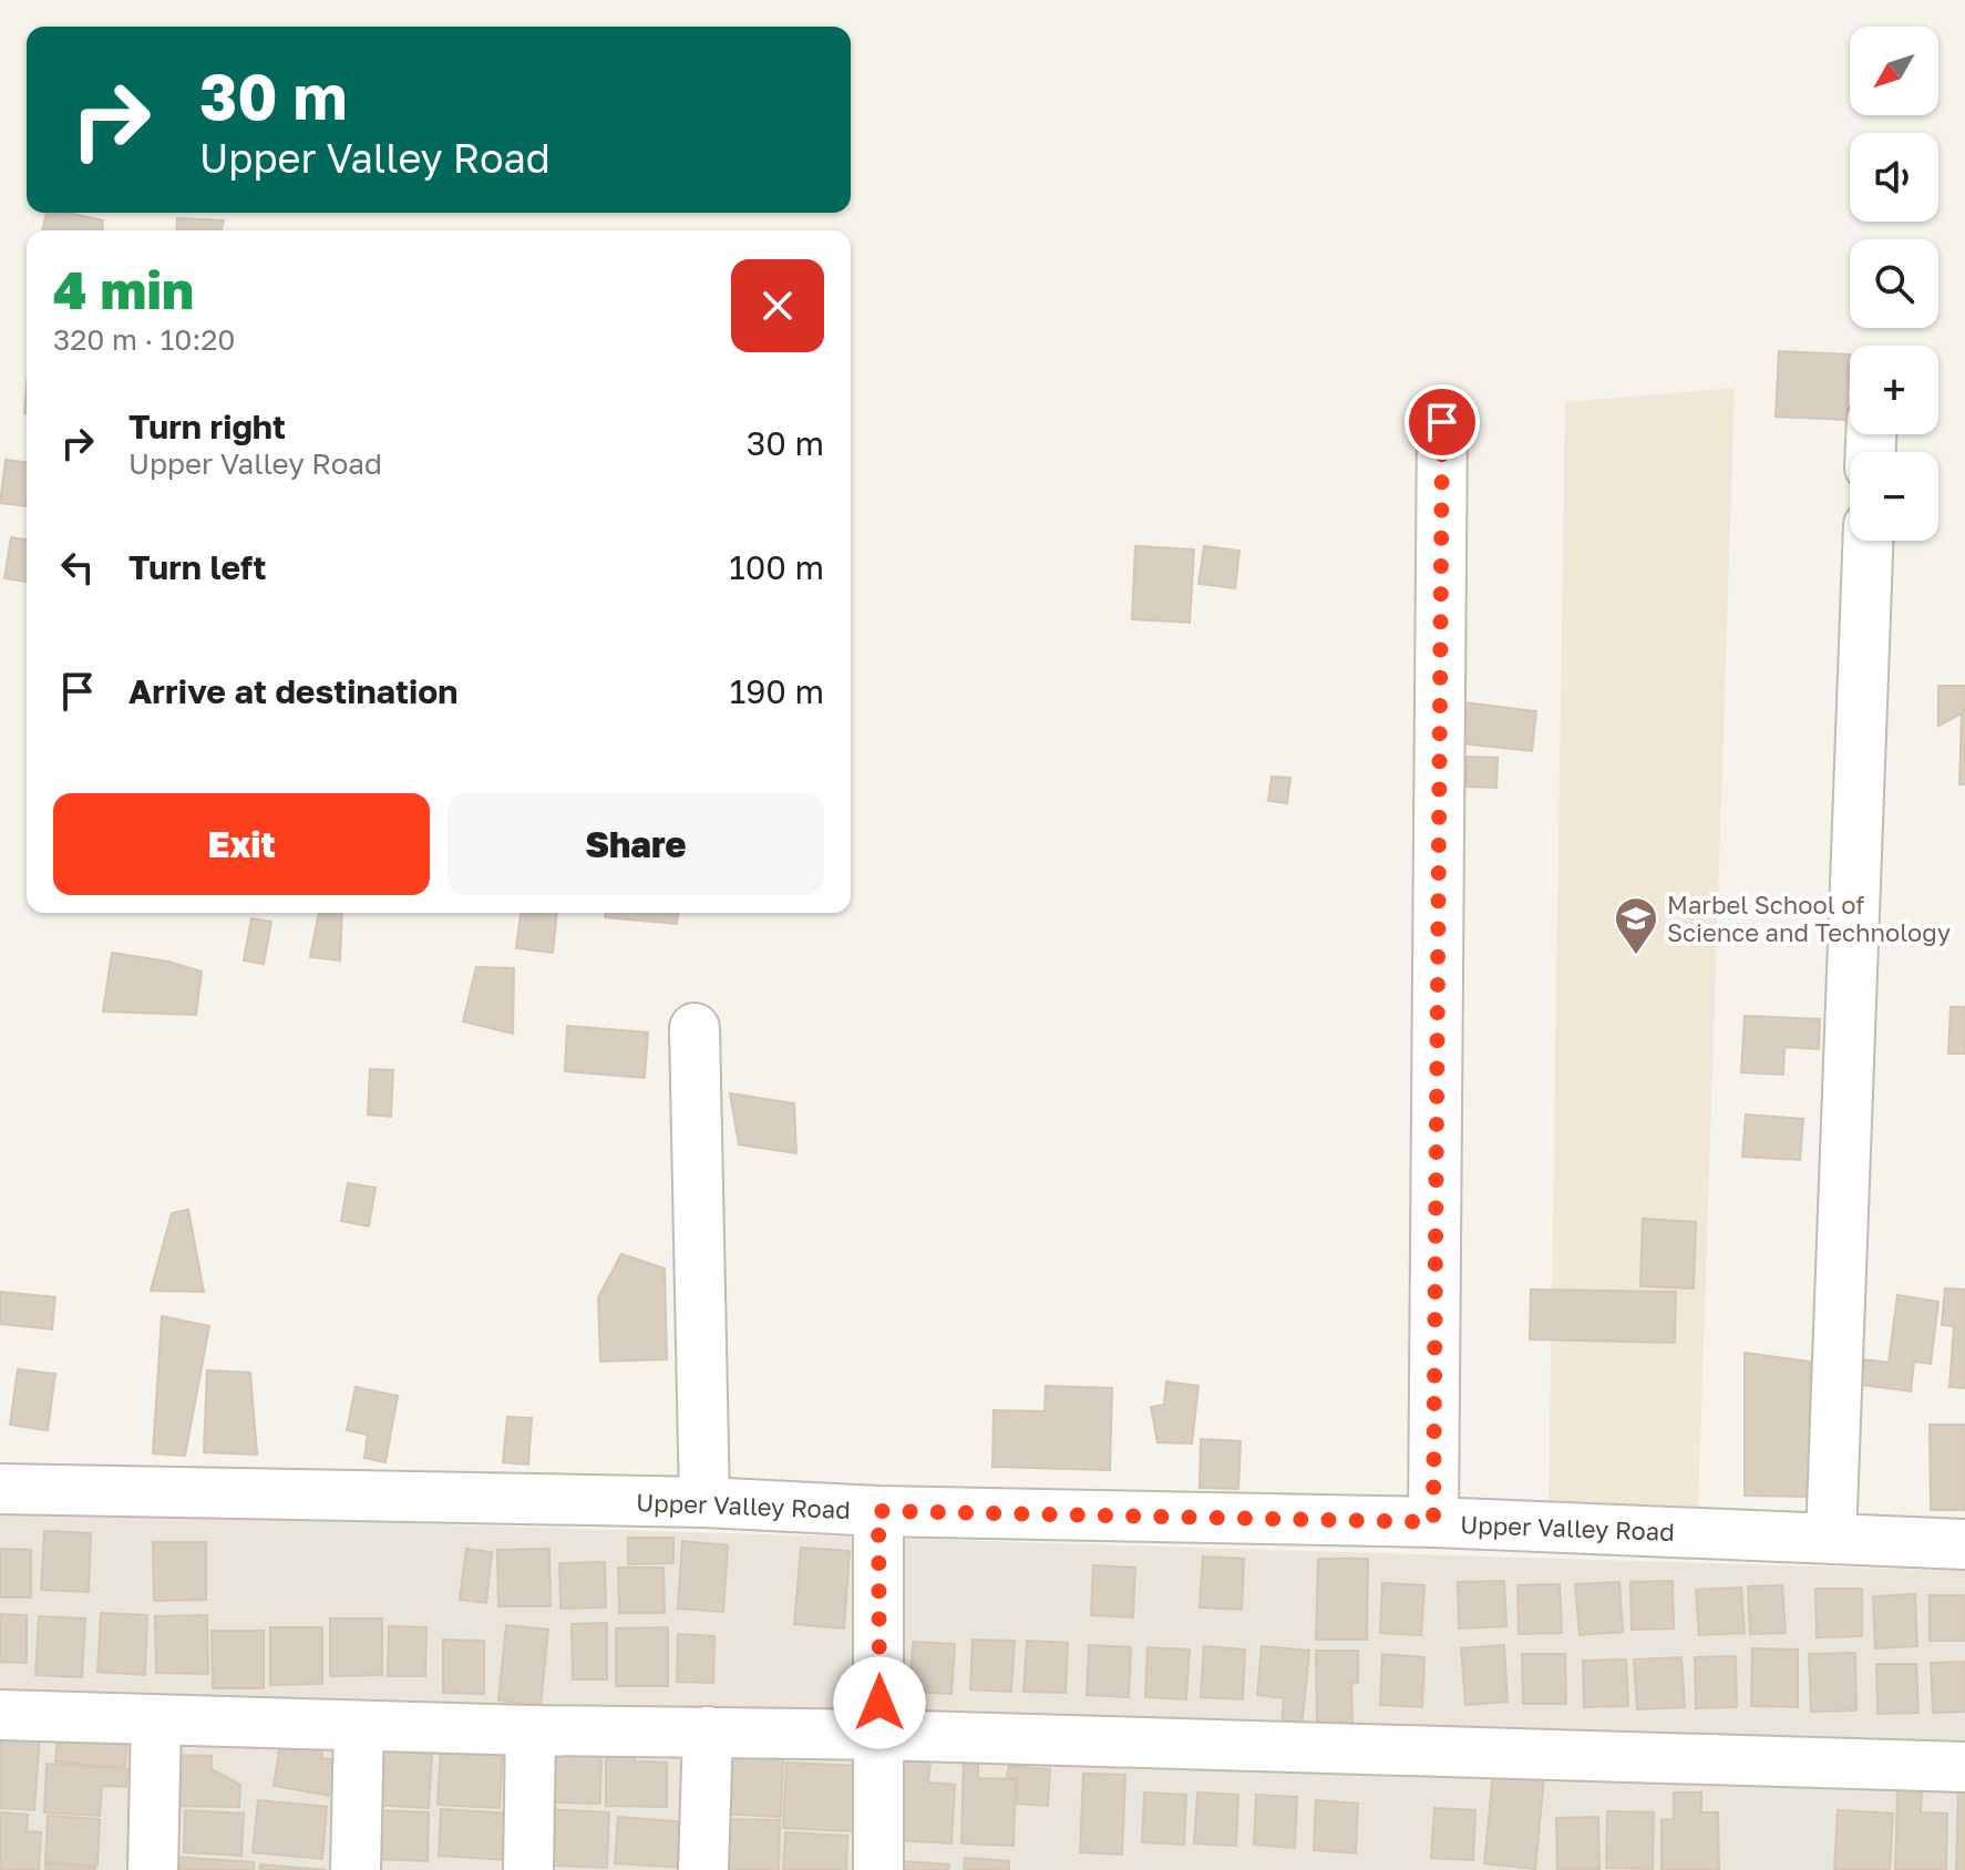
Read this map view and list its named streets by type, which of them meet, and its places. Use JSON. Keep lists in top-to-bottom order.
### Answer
{
  "streets": {
    "street": ["Upper Valley Road"]
  },
  "places": {
    "school or university": ["Marbel School of Science and Technology"]
  },
  "north": "bottom left",
  "page": {
    "map_buttons": ["+", "−"],
    "turn": ["30 m", "Upper Valley Road"],
    "heading": ["4 min", "320 m · 10:20"],
    "list": [
      {
        "name": "Turn right",
        "note": "Upper Valley Road",
        "value": "30 m"
      },
      {
        "name": "Turn left",
        "value": "100 m"
      },
      {
        "name": "Arrive at destination",
        "value": "190 m"
      }
    ],
    "buttons": ["Exit", "Share"]
  }
}
